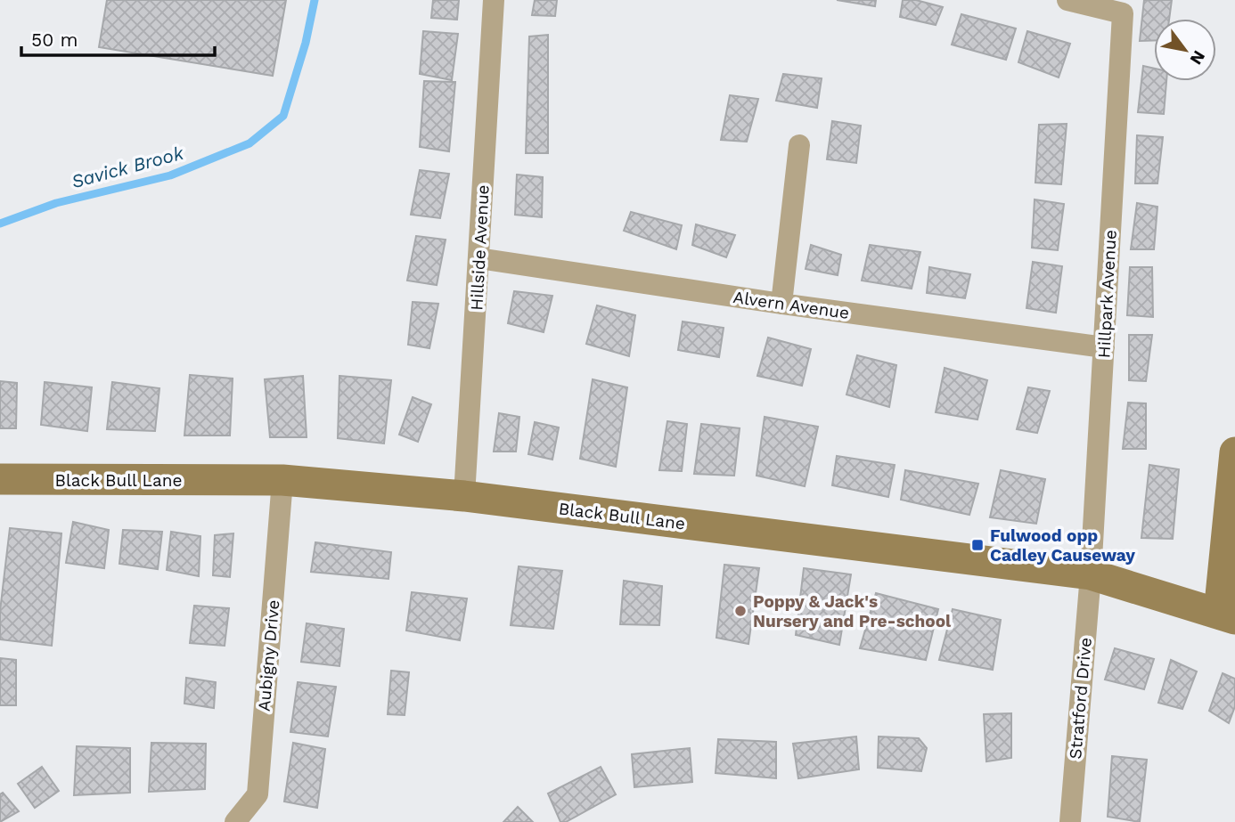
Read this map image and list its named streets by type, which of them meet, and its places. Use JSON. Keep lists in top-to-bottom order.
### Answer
{
  "streets": {
    "street": [
      "Hillside Avenue",
      "Hillpark Avenue",
      "Alvern Avenue",
      "Black Bull Lane",
      "Aubigny Drive",
      "Stratford Drive"
    ]
  },
  "crossings": [
    ["Hillside Avenue", "Alvern Avenue"],
    ["Hillside Avenue", "Black Bull Lane"],
    ["Hillpark Avenue", "Alvern Avenue"],
    ["Hillpark Avenue", "Black Bull Lane"],
    ["Hillpark Avenue", "Stratford Drive"],
    ["Black Bull Lane", "Aubigny Drive"],
    ["Black Bull Lane", "Stratford Drive"]
  ],
  "water": ["Savick Brook"],
  "places": {
    "transit": ["Fulwood opp Cadley Causeway"],
    "other": ["Poppy & Jack's Nursery and Pre-school"]
  },
  "scale_bar": "50 m",
  "north": "bottom right"
}
